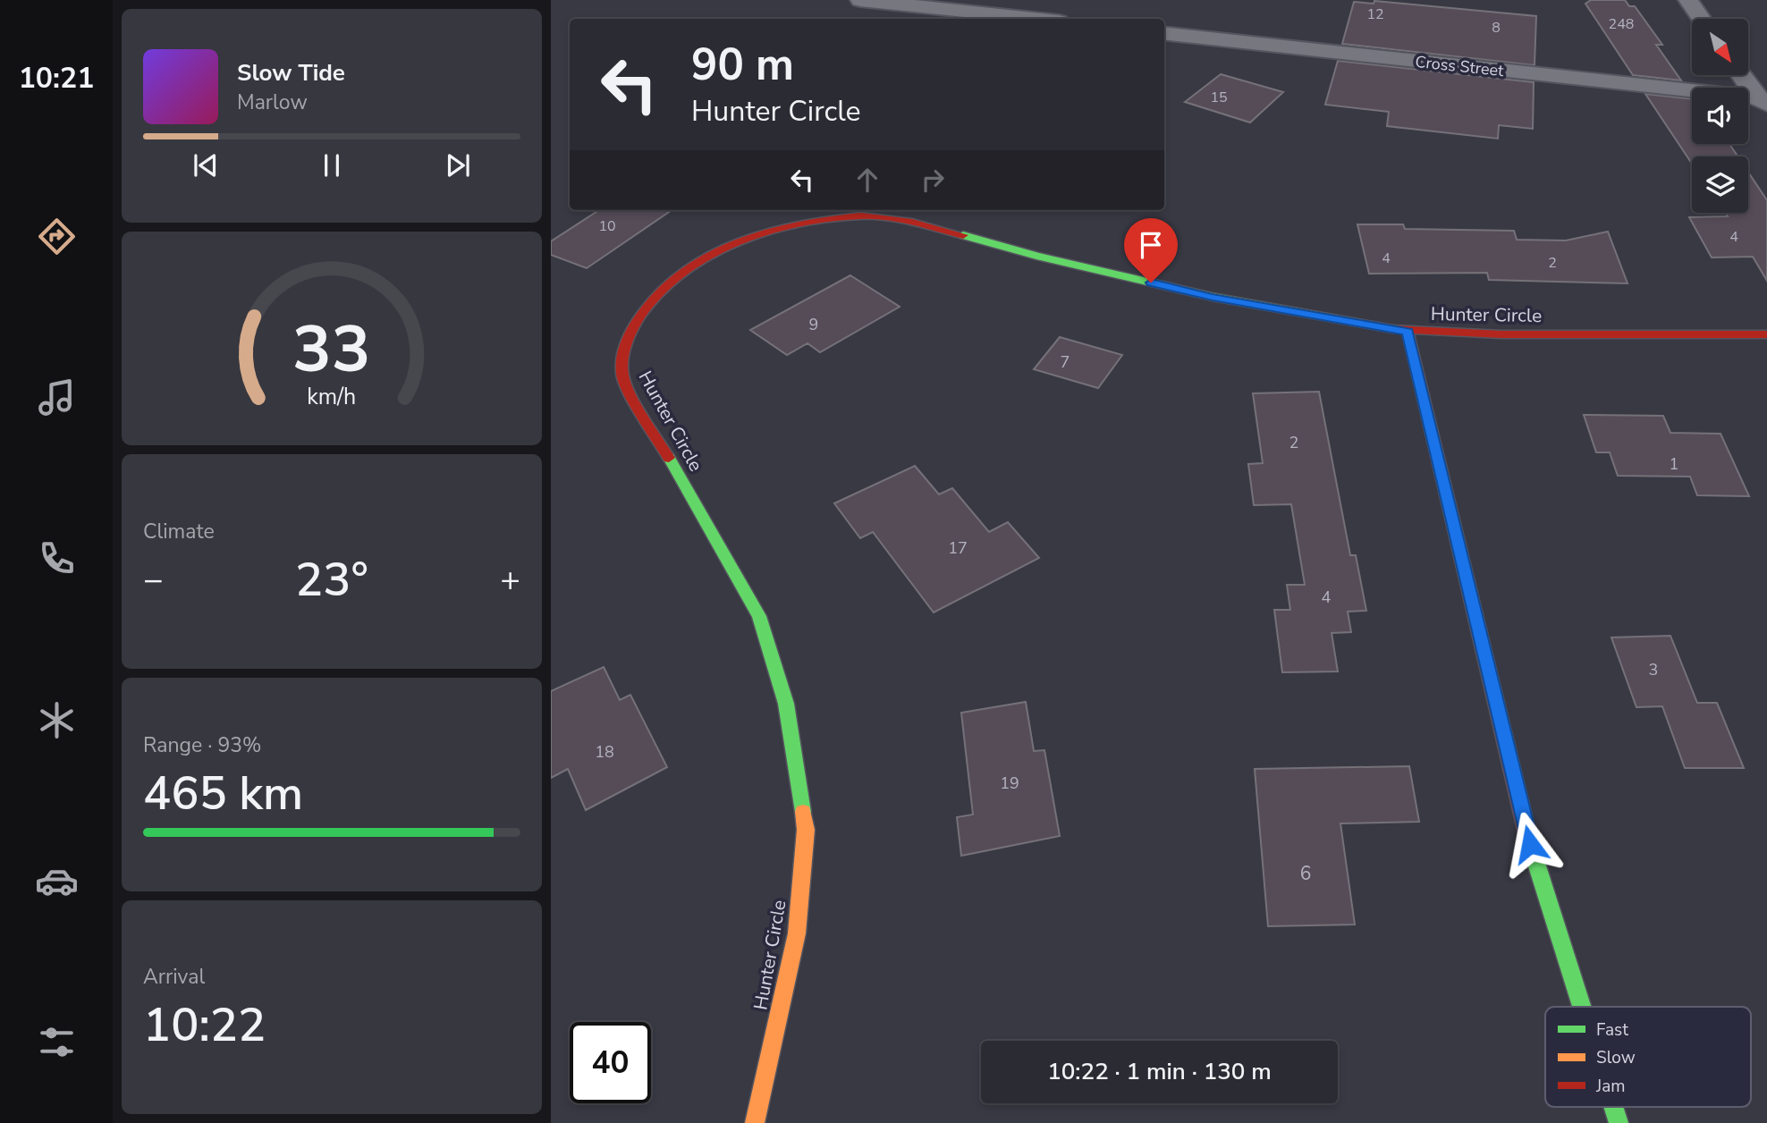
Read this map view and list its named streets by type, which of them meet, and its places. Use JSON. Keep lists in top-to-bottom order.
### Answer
{
  "streets": {
    "street": ["Cross Street", "Hunter Circle"]
  },
  "house_numbers": [
    "12",
    "248",
    "8",
    "15",
    "10",
    "4",
    "4",
    "2",
    "9",
    "7",
    "2",
    "1",
    "17",
    "4",
    "3",
    "18",
    "19",
    "6"
  ],
  "legend": ["Fast", "Slow", "Jam"],
  "north": "bottom right",
  "page": {
    "tabs": "10:21",
    "turn": ["90 m", "Hunter Circle"],
    "song": ["Slow Tide", "Marlow"],
    "tile": [
      "Climate",
      ["Range · 93%", "465 km"],
      ["Arrival", "10:22"]
    ],
    "heat": ["−", "23°", "+"],
    "limit": "40",
    "trip": "10:22 · 1 min · 130 m",
    "gauge": ["33", "km/h"]
  }
}
